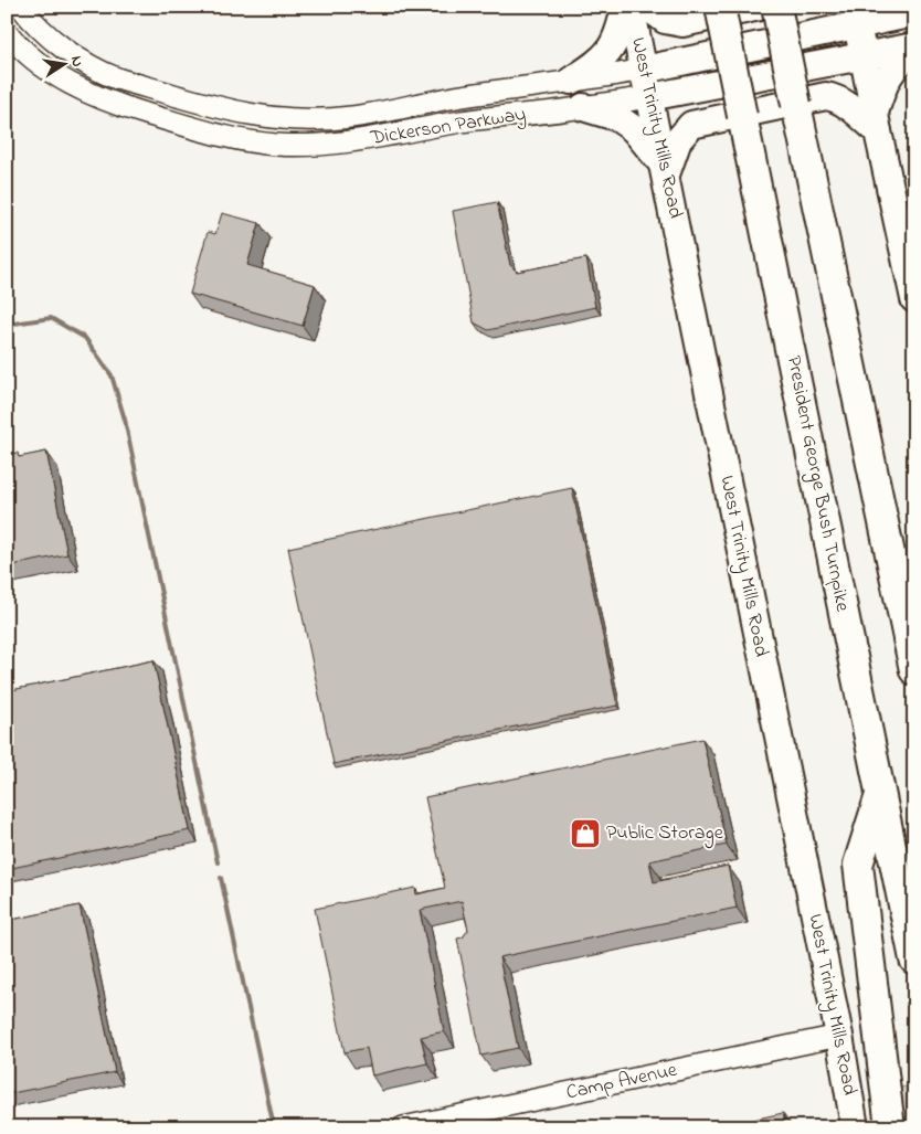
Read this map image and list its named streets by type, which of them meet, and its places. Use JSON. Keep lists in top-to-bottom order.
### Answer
{
  "streets": {
    "highway": ["President George Bush Turnpike"],
    "main road": ["Dickerson Parkway", "West Trinity Mills Road"],
    "street": ["Camp Avenue"]
  },
  "crossings": [
    ["Dickerson Parkway", "West Trinity Mills Road"],
    ["West Trinity Mills Road", "Camp Avenue"]
  ],
  "places": {
    "shop": ["Public Storage"]
  },
  "north": "right"
}
